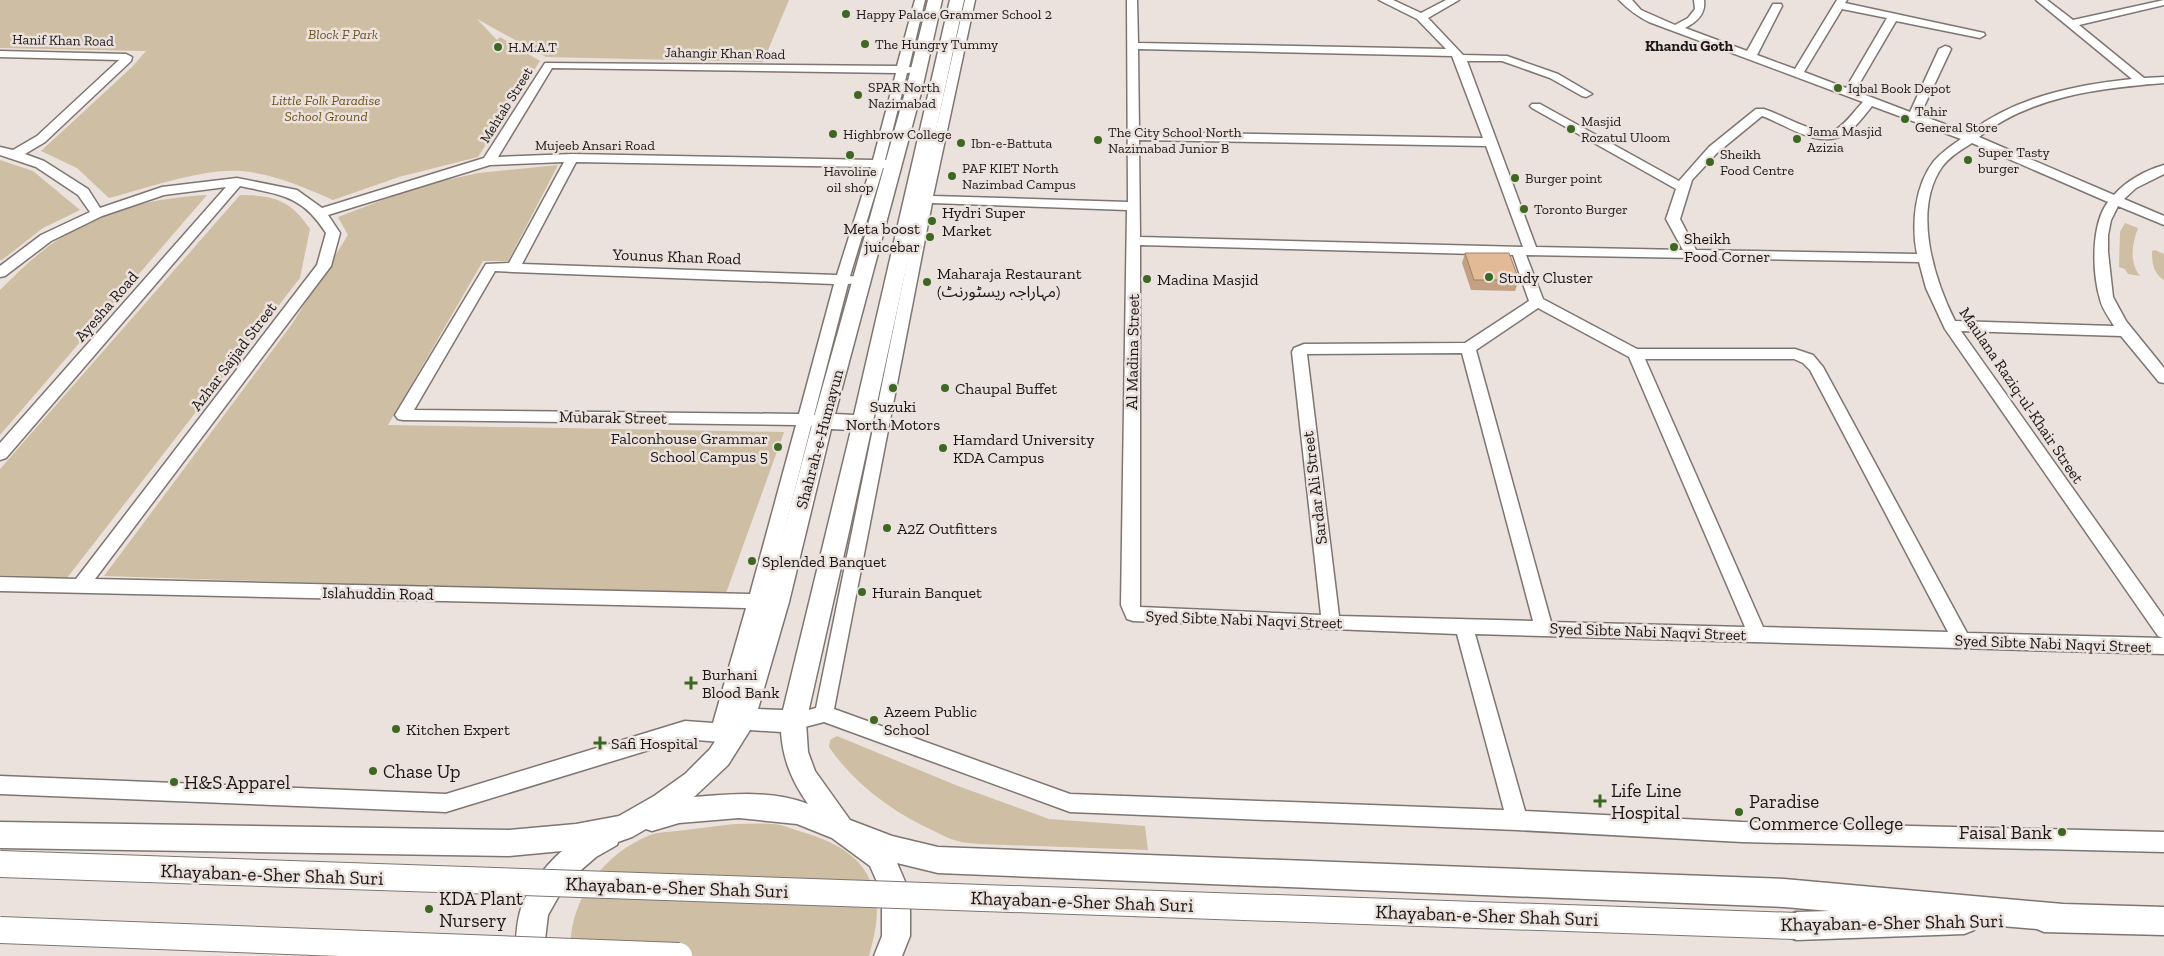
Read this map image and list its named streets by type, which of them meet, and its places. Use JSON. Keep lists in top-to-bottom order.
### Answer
{
  "streets": {
    "main road": ["Shahrah-e-Humayun", "Khayaban-e-Sher Shah Suri"],
    "street": [
      "Hanif Khan Road",
      "Jahangir Khan Road",
      "Mehtab Street",
      "Mujeeb Ansari Road",
      "Younus Khan Road",
      "Ayesha Road",
      "Al Madina Street",
      "Azhar Sajjad Street",
      "Maulana Raziq-ul-Khair Street",
      "Mubarak Street",
      "Sardar Ali Street",
      "Islahuddin Road",
      "Syed Sibte Nabi Naqvi Street"
    ]
  },
  "crossings": [
    ["Jahangir Khan Road", "Mehtab Street"],
    ["Jahangir Khan Road", "Shahrah-e-Humayun"],
    ["Mehtab Street", "Mujeeb Ansari Road"],
    ["Mujeeb Ansari Road", "Azhar Sajjad Street"],
    ["Mujeeb Ansari Road", "Shahrah-e-Humayun"],
    ["Younus Khan Road", "Mubarak Street"],
    ["Younus Khan Road", "Shahrah-e-Humayun"],
    ["Ayesha Road", "Azhar Sajjad Street"],
    ["Al Madina Street", "Syed Sibte Nabi Naqvi Street"],
    ["Azhar Sajjad Street", "Islahuddin Road"],
    ["Mubarak Street", "Shahrah-e-Humayun"],
    ["Shahrah-e-Humayun", "Islahuddin Road"],
    ["Sardar Ali Street", "Syed Sibte Nabi Naqvi Street"]
  ],
  "districts": ["Khandu Goth"],
  "parks": ["Block F Park", "Little Folk Paradise School Ground"],
  "places": {
    "other": [
      "Happy Palace Grammer School 2",
      "The Hungry Tummy",
      "H.M.A.T",
      "Iqbal Book Depot",
      "SPAR North Nazimabad",
      "Tahir General Store",
      "Masjid Rozatul Uloom",
      "Highbrow College",
      "Jama Masjid Azizia",
      "The City School North Nazimabad Junior B",
      "Ibn-e-Battuta",
      "Havoline oil shop",
      "Super Tasty burger",
      "Sheikh Food Centre",
      "PAF KIET North Nazimbad Campus",
      "Burger point",
      "Toronto Burger",
      "Hydri Super Market",
      "Meta boost juicebar",
      "Sheikh Food Corner",
      "Study Cluster",
      "Madina Masjid",
      "Maharaja Restaurant (مہاراجہ ریسٹورنٹ)",
      "Suzuki North Motors",
      "Chaupal Buffet",
      "Falconhouse Grammar School Campus 5",
      "Hamdard University KDA Campus",
      "A2Z Outfitters",
      "Splended Banquet",
      "Hurain Banquet",
      "Azeem Public School",
      "Kitchen Expert",
      "Chase Up",
      "H&S Apparel",
      "Paradise Commerce College",
      "Faisal Bank",
      "KDA Plant Nursery"
    ],
    "health": ["Burhani Blood Bank", "Safi Hospital", "Life Line Hospital"]
  }
}
